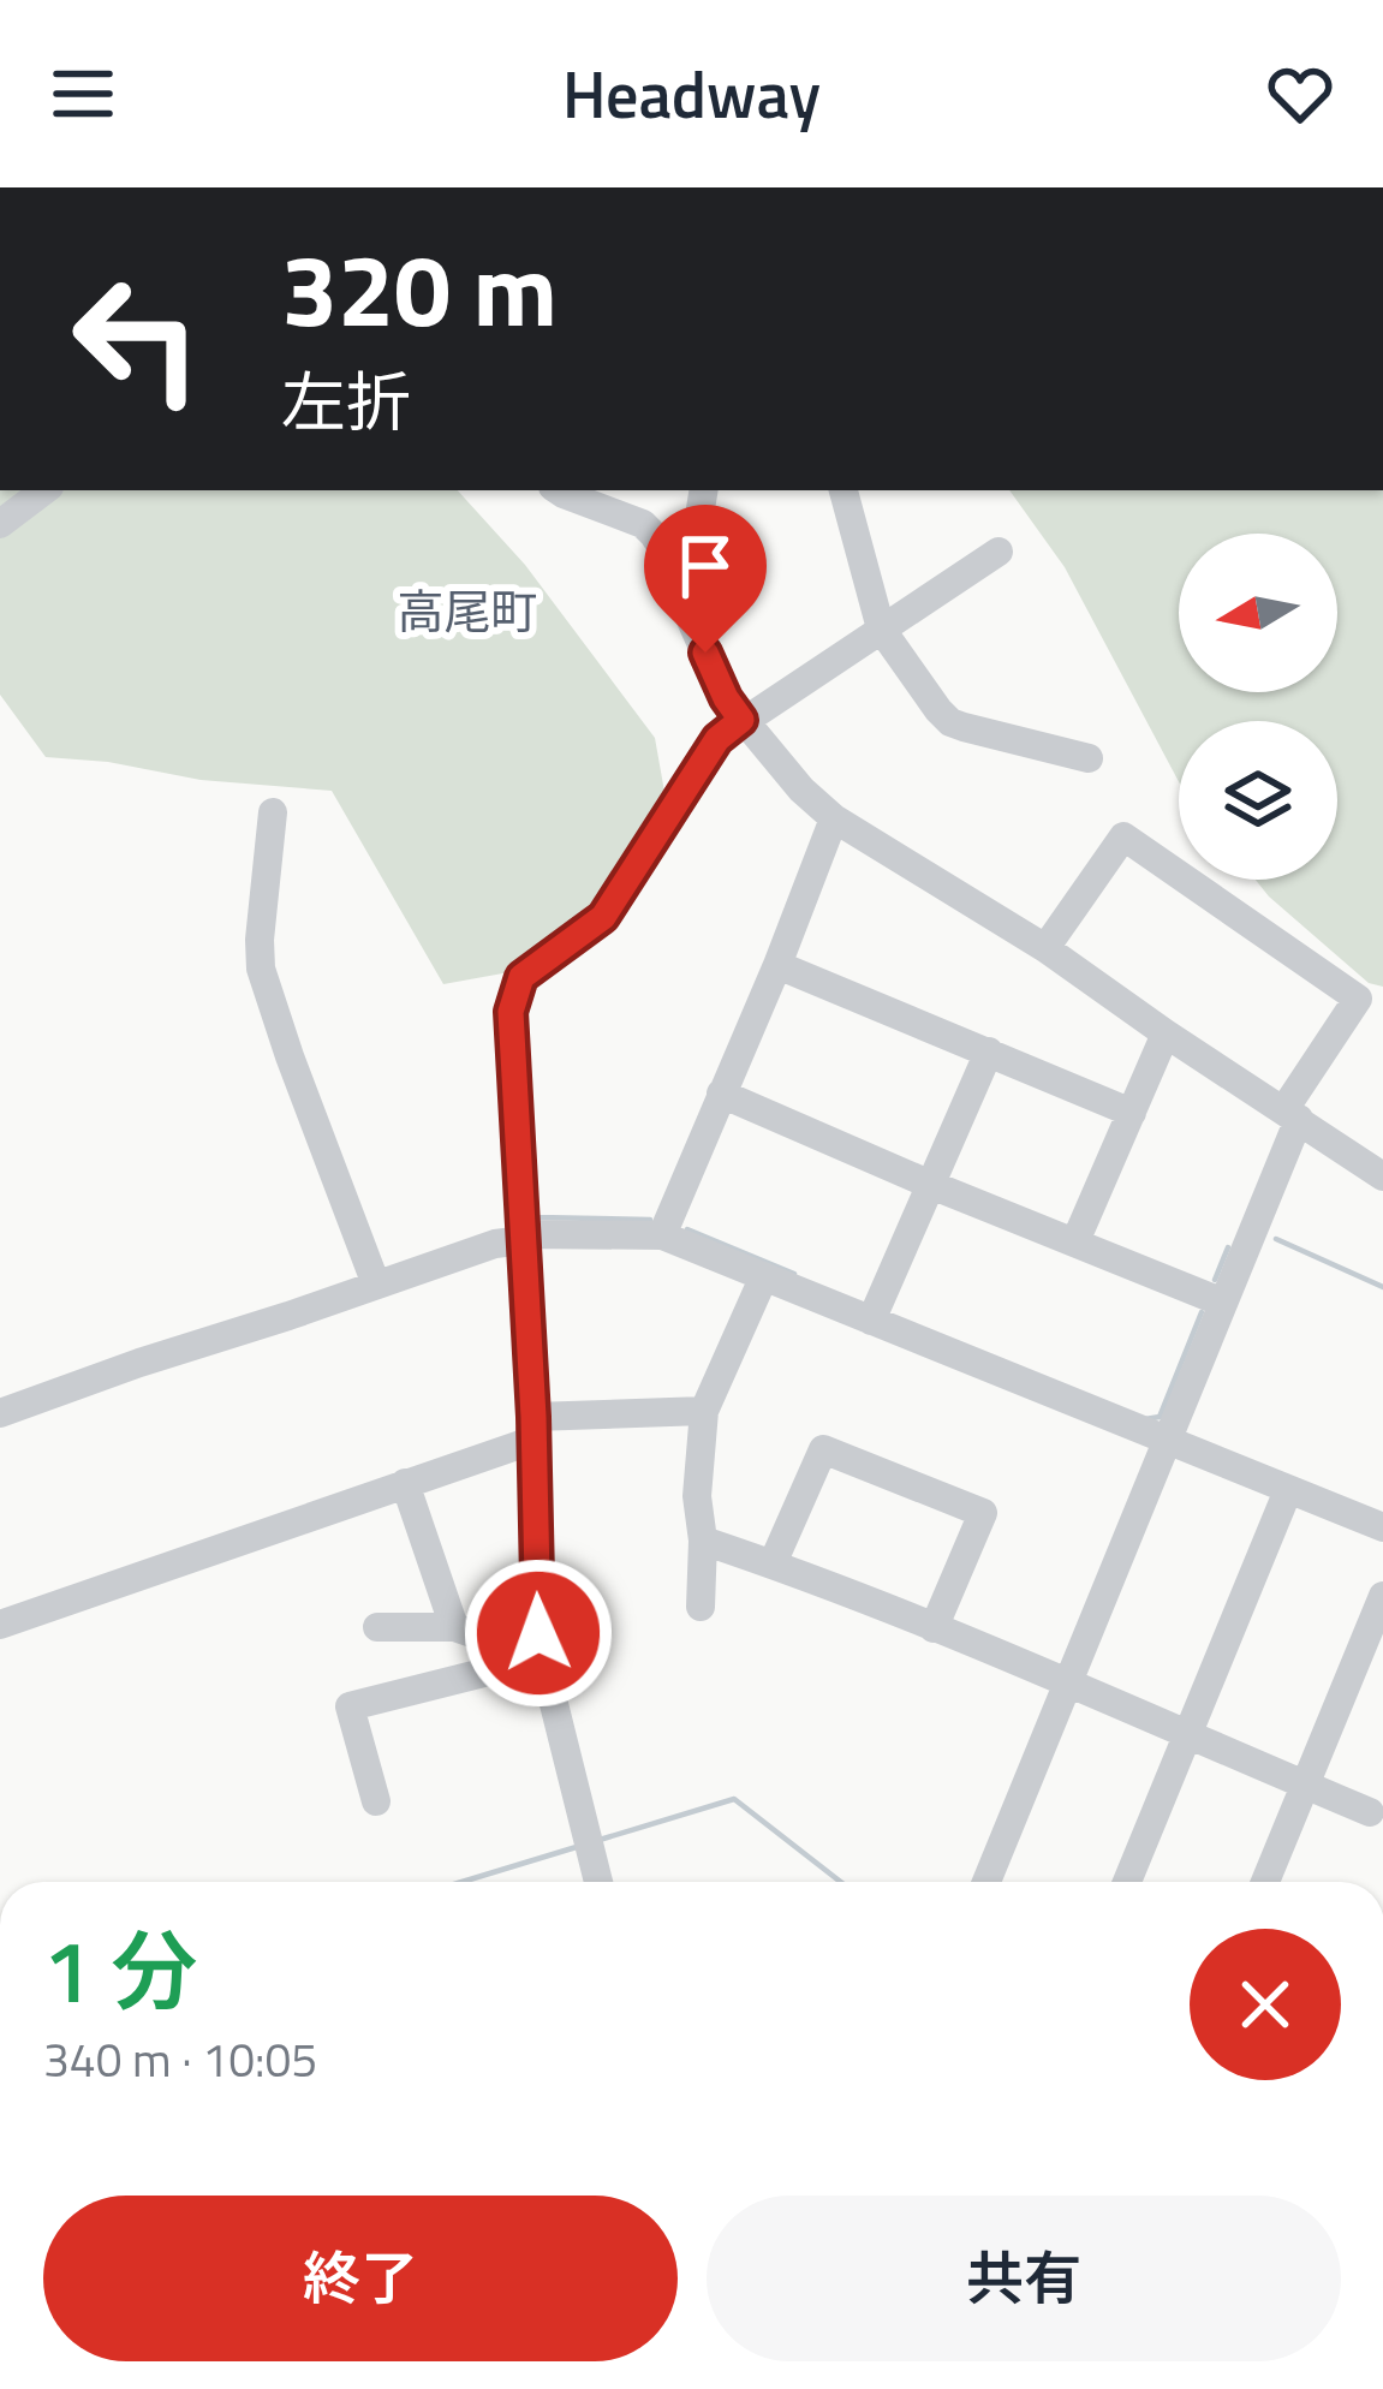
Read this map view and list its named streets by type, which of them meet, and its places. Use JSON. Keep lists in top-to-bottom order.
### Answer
{
  "districts": ["高尾町"],
  "north": "left",
  "page": {
    "header": "Headway",
    "turn": ["320 m", "左折"],
    "heading": ["1 分", "340 m · 10:05"],
    "buttons": ["終了", "共有"]
  }
}
